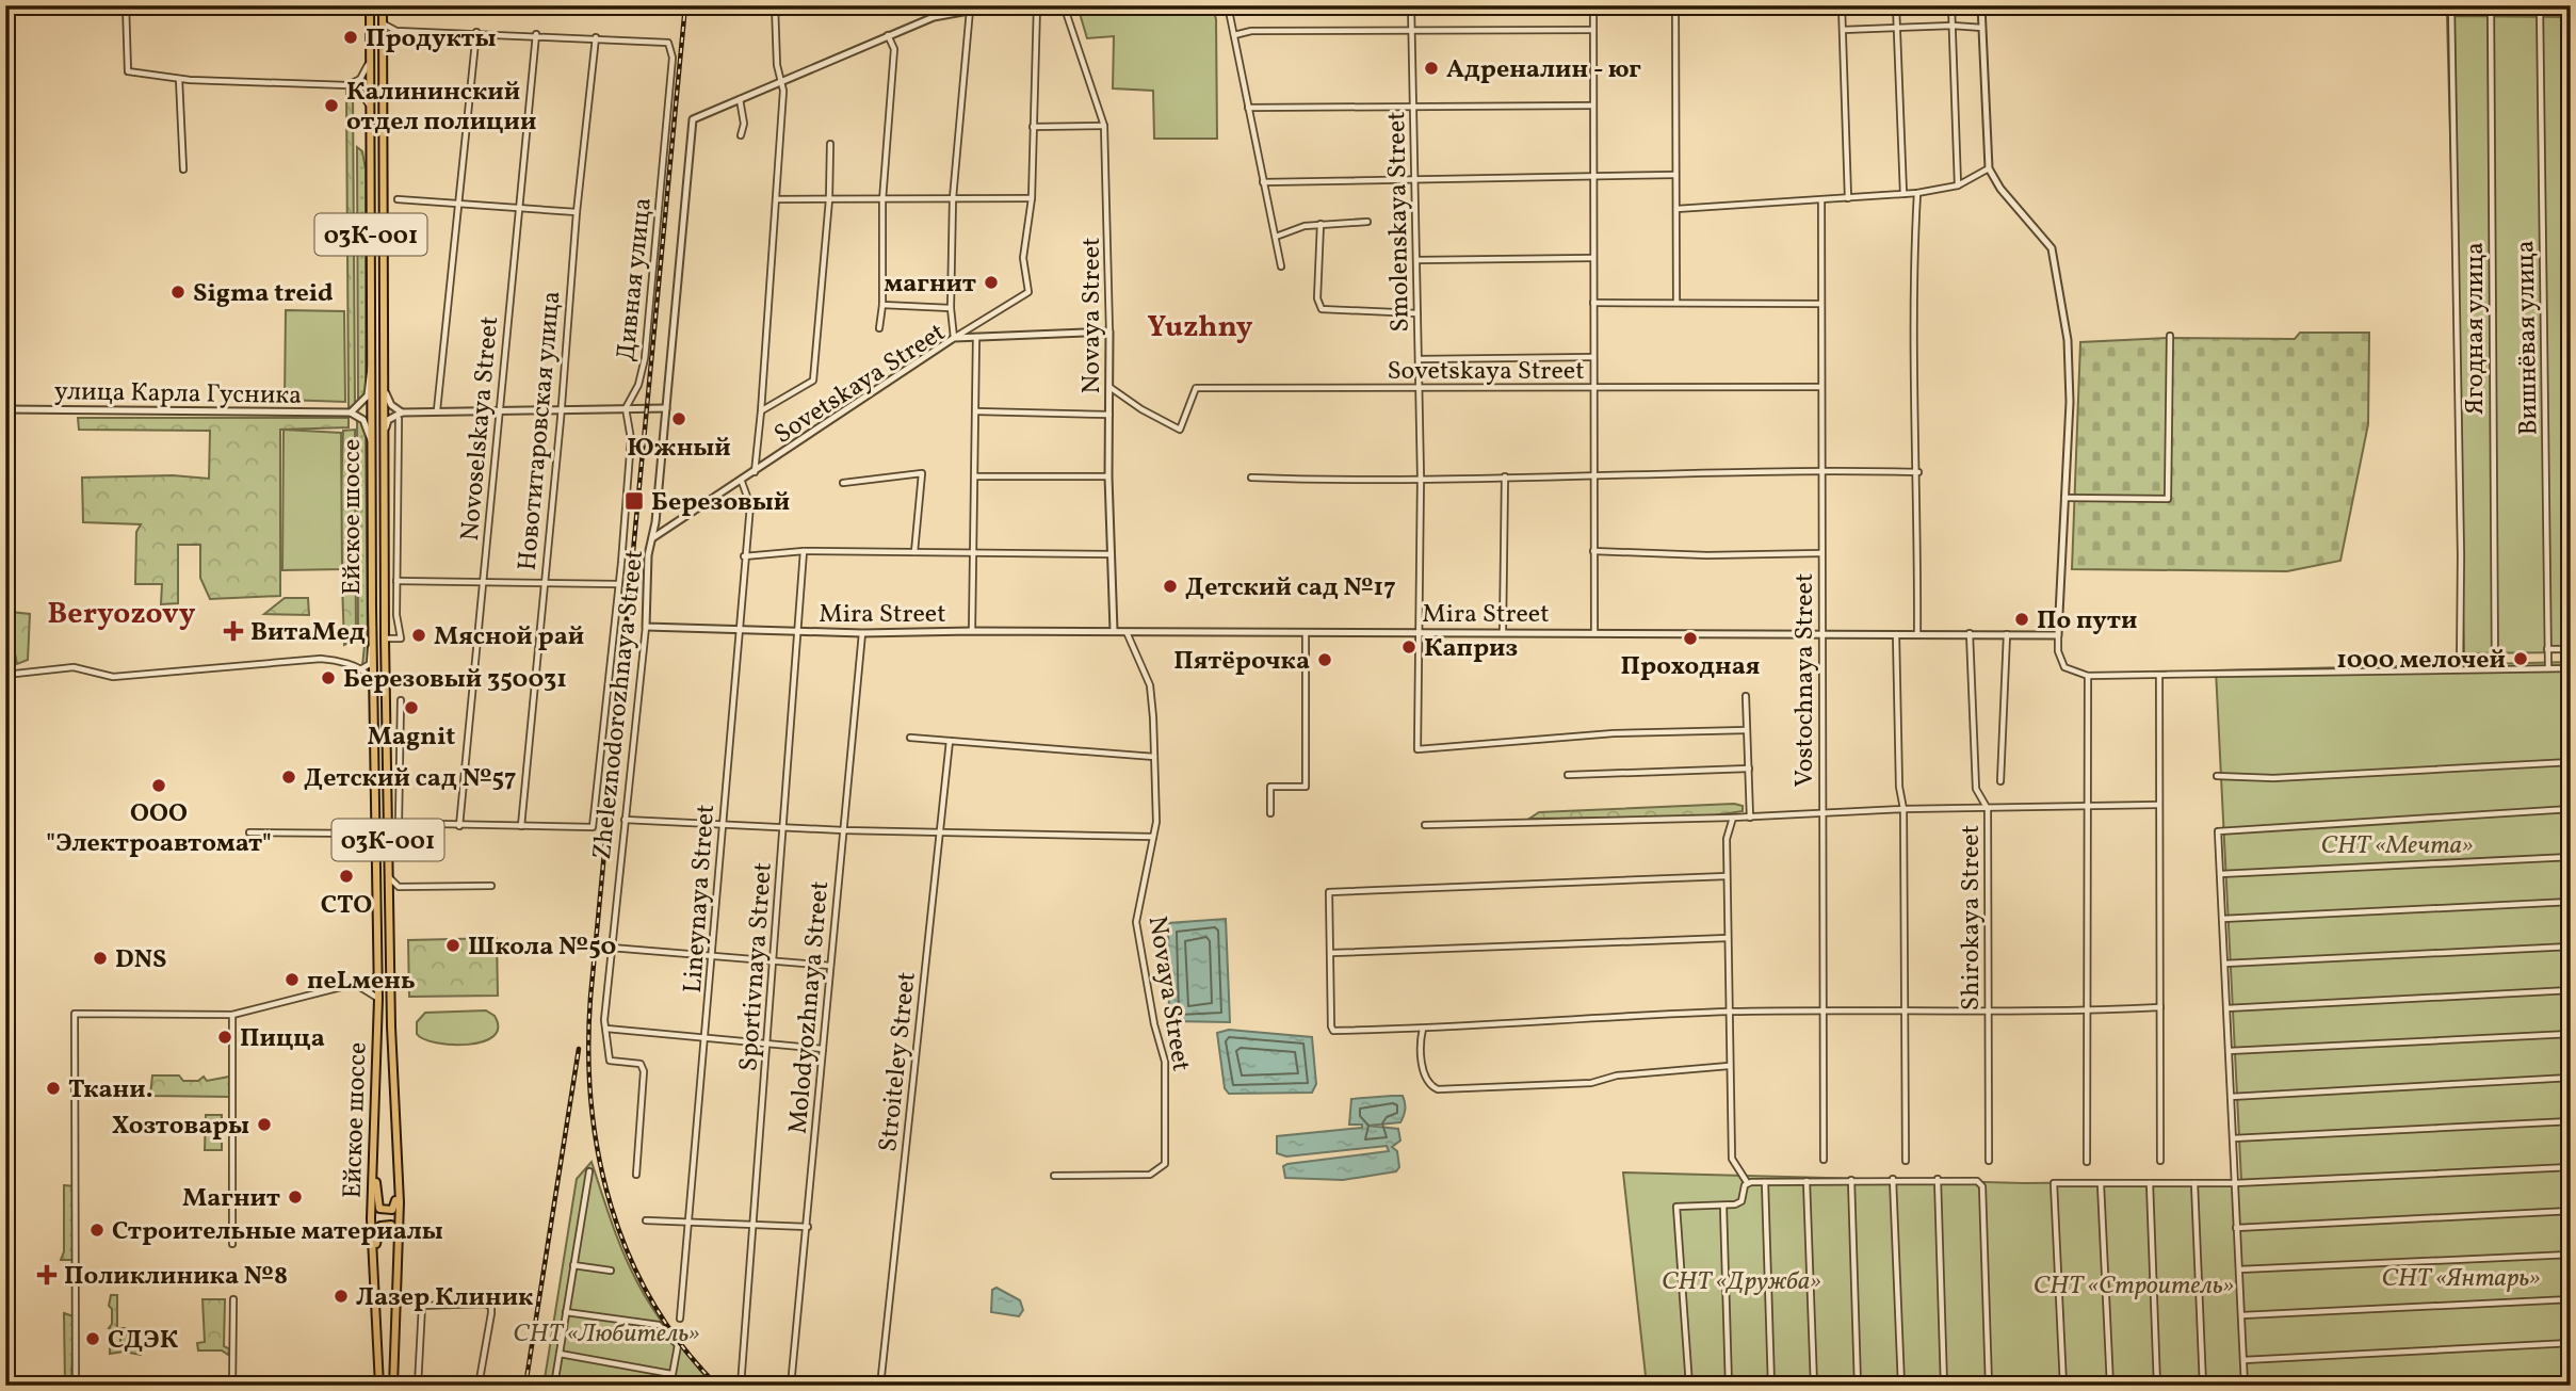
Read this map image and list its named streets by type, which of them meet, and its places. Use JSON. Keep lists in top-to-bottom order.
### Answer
{
  "streets": {
    "main road": ["03К-001", "Ейское шоссе"],
    "street": [
      "Smolenskaya Street",
      "Дивная улица",
      "Novaya Street",
      "Ягодная улица",
      "Вишнёвая улица",
      "Sovetskaya Street",
      "улица Карла Гусника",
      "Novoselskaya Street",
      "Новотитаровская улица",
      "Mira Street",
      "Vostochnaya Street",
      "Zheleznodorozhnaya Street",
      "Lineynaya Street",
      "Shirokaya Street",
      "Sportivnaya Street",
      "Molodyozhnaya Street",
      "Stroiteley Street"
    ]
  },
  "crossings": [
    ["Smolenskaya Street", "Sovetskaya Street"],
    ["Smolenskaya Street", "Mira Street"],
    ["03К-001", "Ейское шоссе"],
    ["Дивная улица", "Новотитаровская улица"],
    ["Novaya Street", "Sovetskaya Street"],
    ["Novaya Street", "Mira Street"],
    ["Sovetskaya Street", "Vostochnaya Street"],
    ["Sovetskaya Street", "Zheleznodorozhnaya Street"],
    ["Sovetskaya Street", "Lineynaya Street"],
    ["Mira Street", "Vostochnaya Street"],
    ["Mira Street", "Zheleznodorozhnaya Street"],
    ["Mira Street", "Lineynaya Street"],
    ["Mira Street", "Shirokaya Street"],
    ["Mira Street", "Sportivnaya Street"],
    ["Mira Street", "Molodyozhnaya Street"]
  ],
  "districts": ["Yuzhny", "Beryozovy"],
  "parks": [
    "СНТ «Мечта»",
    "СНТ «Янтарь»",
    "СНТ «Дружба»",
    "СНТ «Строитель»",
    "СНТ «Любитель»"
  ],
  "places": {
    "other": [
      "Продукты",
      "Адреналин - юг",
      "Калининский отдел полиции",
      "магнит",
      "Sigma treid",
      "Южный",
      "Детский сад №17",
      "По пути",
      "Мясной рай",
      "Проходная",
      "Каприз",
      "1000 мелочей",
      "Пятёрочка",
      "Березовый 350031",
      "Magnit",
      "Детский сад №57",
      "ООО \"Электроавтомат\"",
      "СТО",
      "Школа №50",
      "DNS",
      "пеLмень",
      "Пицца",
      "Ткани.",
      "Хозтовары",
      "Магнит",
      "Строительные материалы",
      "Лазер Клиник",
      "СДЭК"
    ],
    "transit": ["Березовый"],
    "health": ["ВитаMед", "Поликлиника №8"]
  }
}
